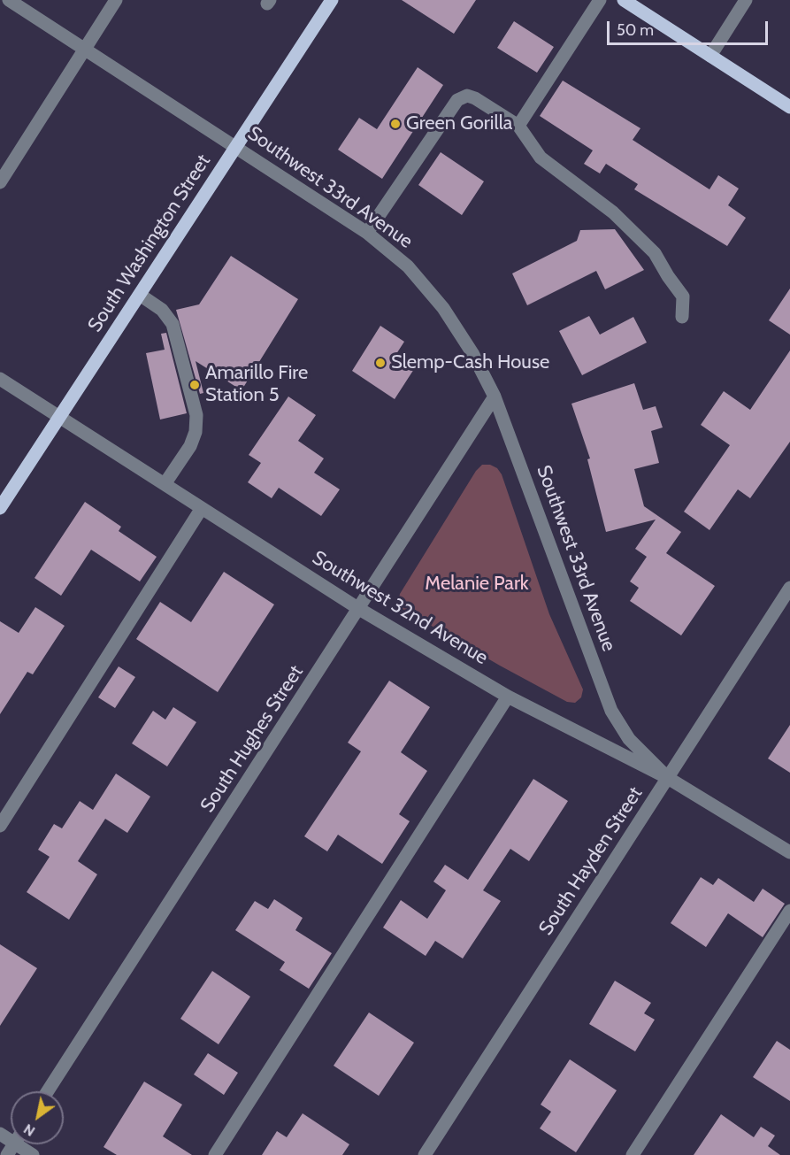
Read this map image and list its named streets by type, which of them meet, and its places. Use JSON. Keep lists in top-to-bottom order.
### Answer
{
  "streets": {
    "main road": ["South Washington Street"],
    "street": [
      "Southwest 33rd Avenue",
      "Southwest 32nd Avenue",
      "South Hughes Street",
      "South Hayden Street"
    ]
  },
  "crossings": [
    ["Southwest 33rd Avenue", "South Washington Street"],
    ["Southwest 33rd Avenue", "Southwest 32nd Avenue"],
    ["Southwest 33rd Avenue", "South Hughes Street"],
    ["Southwest 33rd Avenue", "South Hayden Street"],
    ["South Washington Street", "Southwest 32nd Avenue"],
    ["Southwest 32nd Avenue", "South Hughes Street"],
    ["Southwest 32nd Avenue", "South Hayden Street"]
  ],
  "parks": ["Melanie Park"],
  "places": ["Green Gorilla", "Slemp-Cash House", "Amarillo Fire Station 5"],
  "scale_bar": "50 m",
  "north": "bottom left"
}
